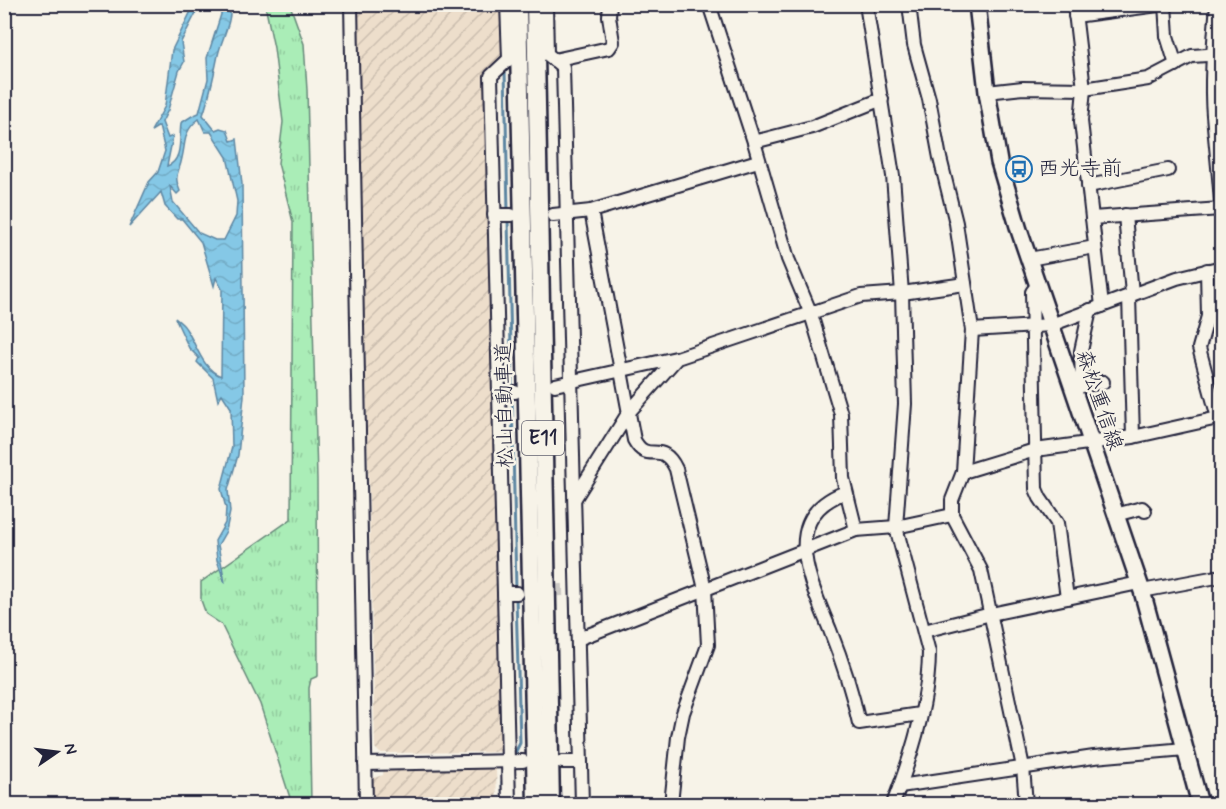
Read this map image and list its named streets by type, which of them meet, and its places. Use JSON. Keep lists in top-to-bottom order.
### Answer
{
  "streets": {
    "highway": ["松山自動車道", "E11"],
    "main road": ["森松重信線"]
  },
  "places": {
    "bus stop": ["西光寺前"]
  },
  "north": "right"
}
